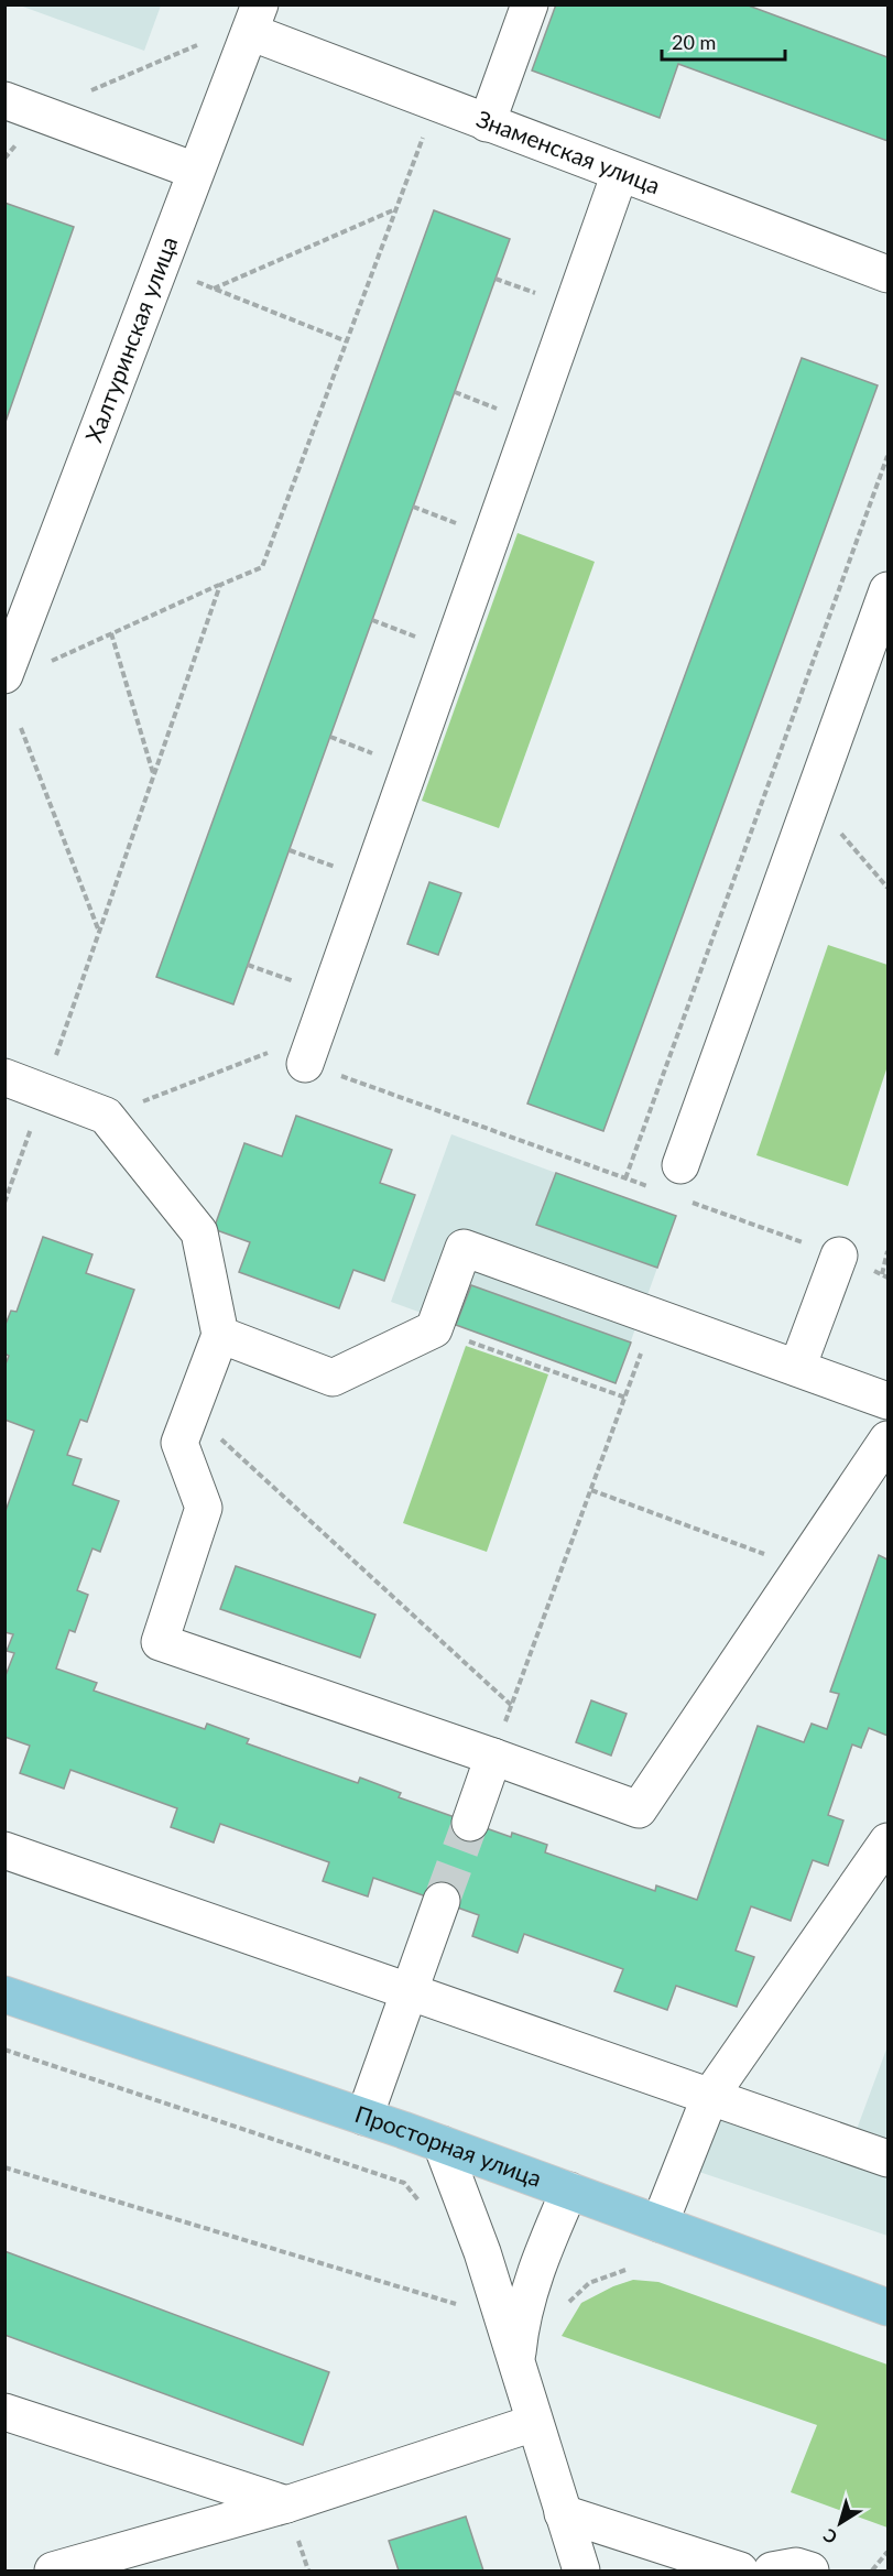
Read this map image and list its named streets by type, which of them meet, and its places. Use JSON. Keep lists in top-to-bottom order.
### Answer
{
  "streets": {
    "main road": ["Просторная улица"],
    "street": ["Знаменская улица", "Халтуринская улица"]
  },
  "crossings": [
    ["Знаменская улица", "Халтуринская улица"]
  ],
  "scale_bar": "20 m",
  "north": "bottom left"
}
